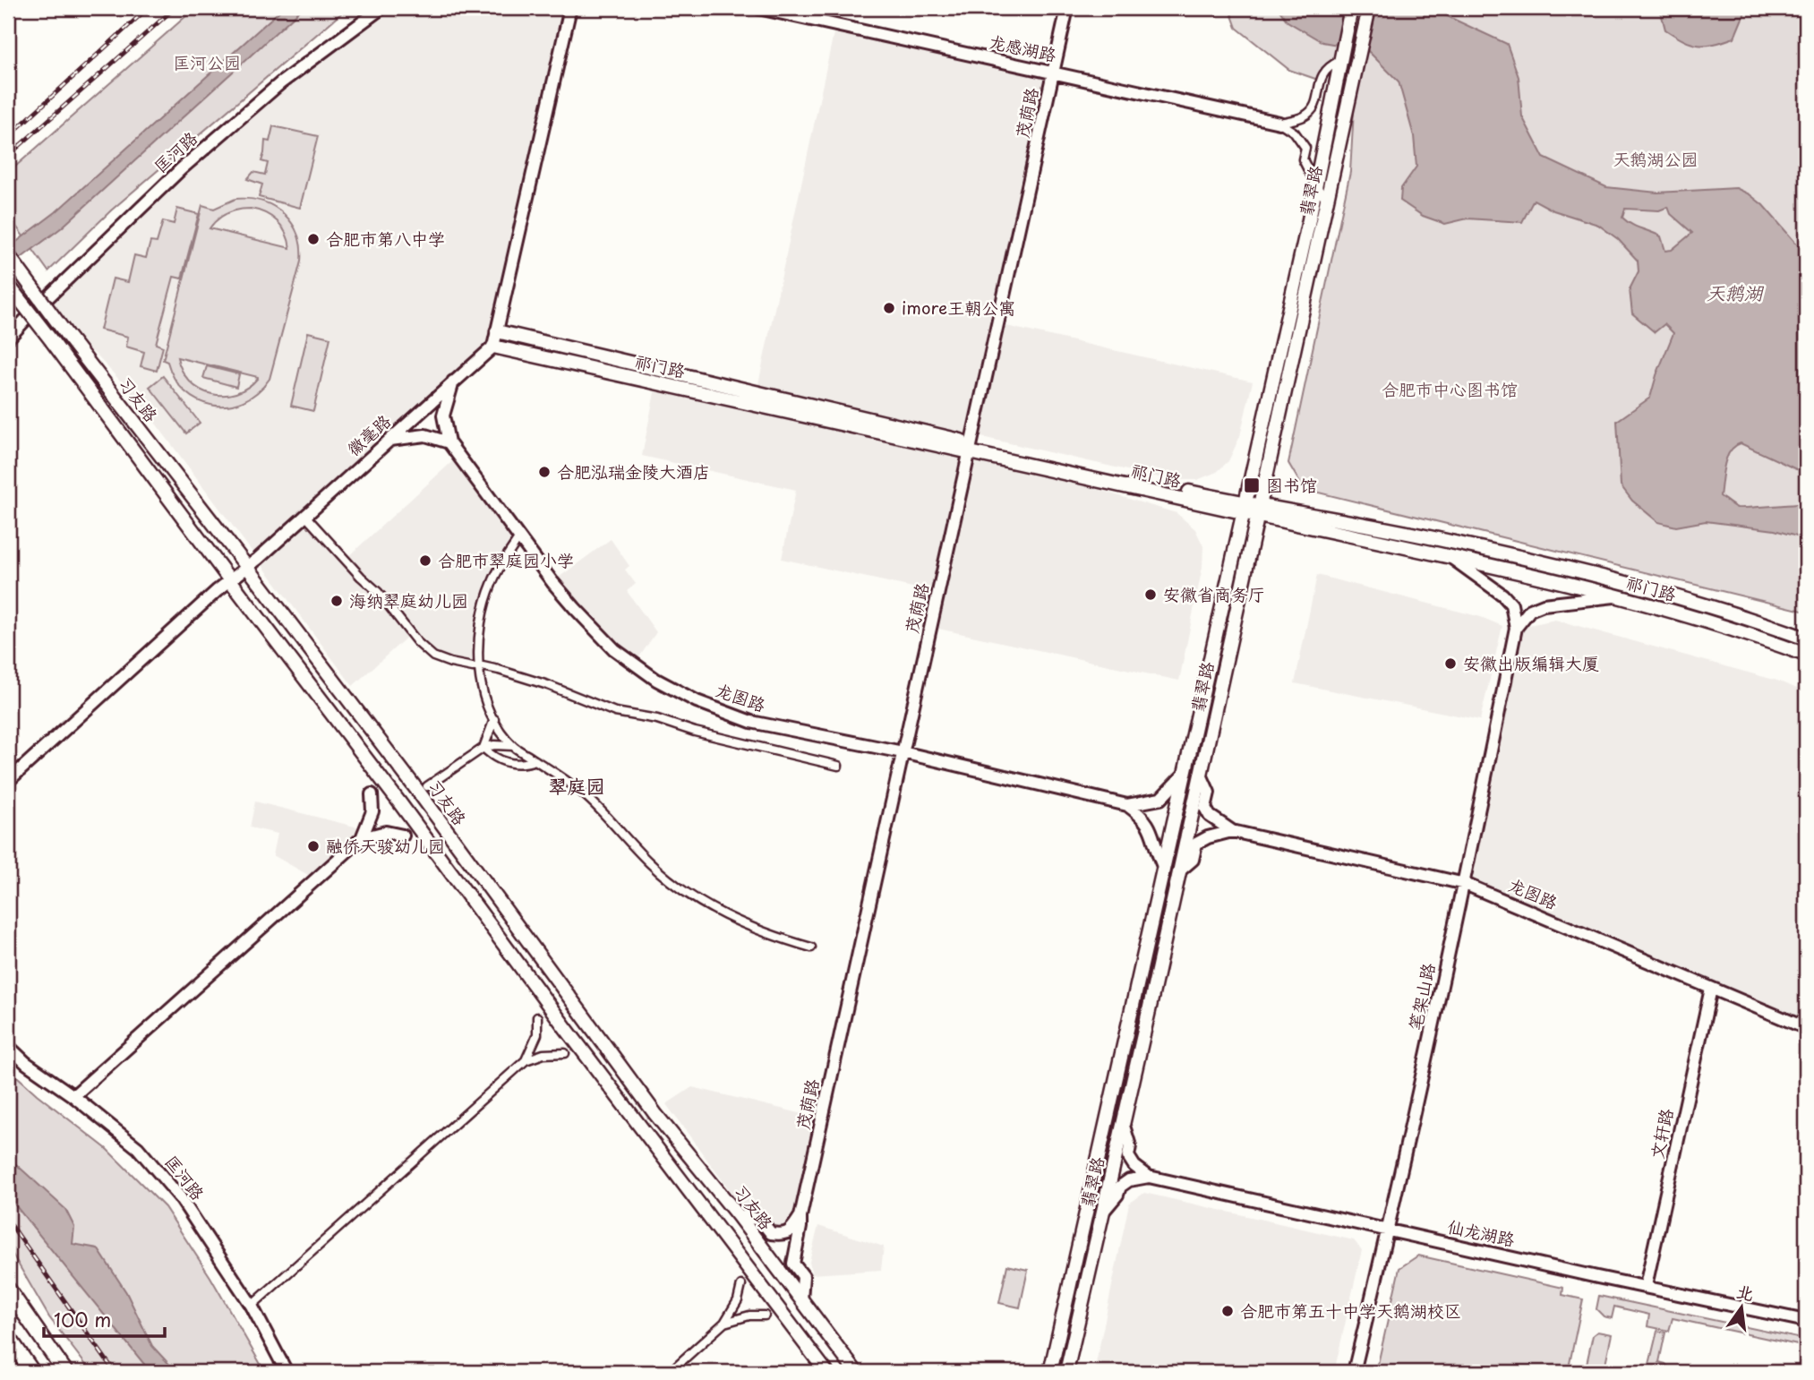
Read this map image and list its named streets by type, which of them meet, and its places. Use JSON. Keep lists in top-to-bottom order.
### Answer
{
  "streets": {
    "main road": ["翡翠路", "祁门路", "习友路"],
    "street": [
      "龙感湖路",
      "茂荫路",
      "匡河路",
      "徽毫路",
      "龙图路",
      "笔架山路",
      "文轩路",
      "仙龙湖路"
    ]
  },
  "crossings": [
    ["龙感湖路", "茂荫路"],
    ["茂荫路", "祁门路"],
    ["茂荫路", "习友路"],
    ["茂荫路", "龙图路"],
    ["翡翠路", "祁门路"],
    ["祁门路", "徽毫路"],
    ["习友路", "徽毫路"],
    ["龙图路", "笔架山路"],
    ["龙图路", "文轩路"],
    ["笔架山路", "仙龙湖路"],
    ["文轩路", "仙龙湖路"]
  ],
  "districts": ["翠庭园"],
  "water": ["天鹅湖"],
  "parks": ["匡河公园", "天鹅湖公园", "合肥市中心图书馆"],
  "places": {
    "other": [
      "合肥市第八中学",
      "imore王朝公寓",
      "合肥泓瑞金陵大酒店",
      "合肥市翠庭园小学",
      "安徽省商务厅",
      "海纳翠庭幼儿园",
      "安徽出版编辑大厦",
      "融侨天骏幼儿园",
      "合肥市第五十中学天鹅湖校区"
    ],
    "transit": ["图书馆"]
  },
  "scale_bar": "100 m",
  "north": "top"
}
